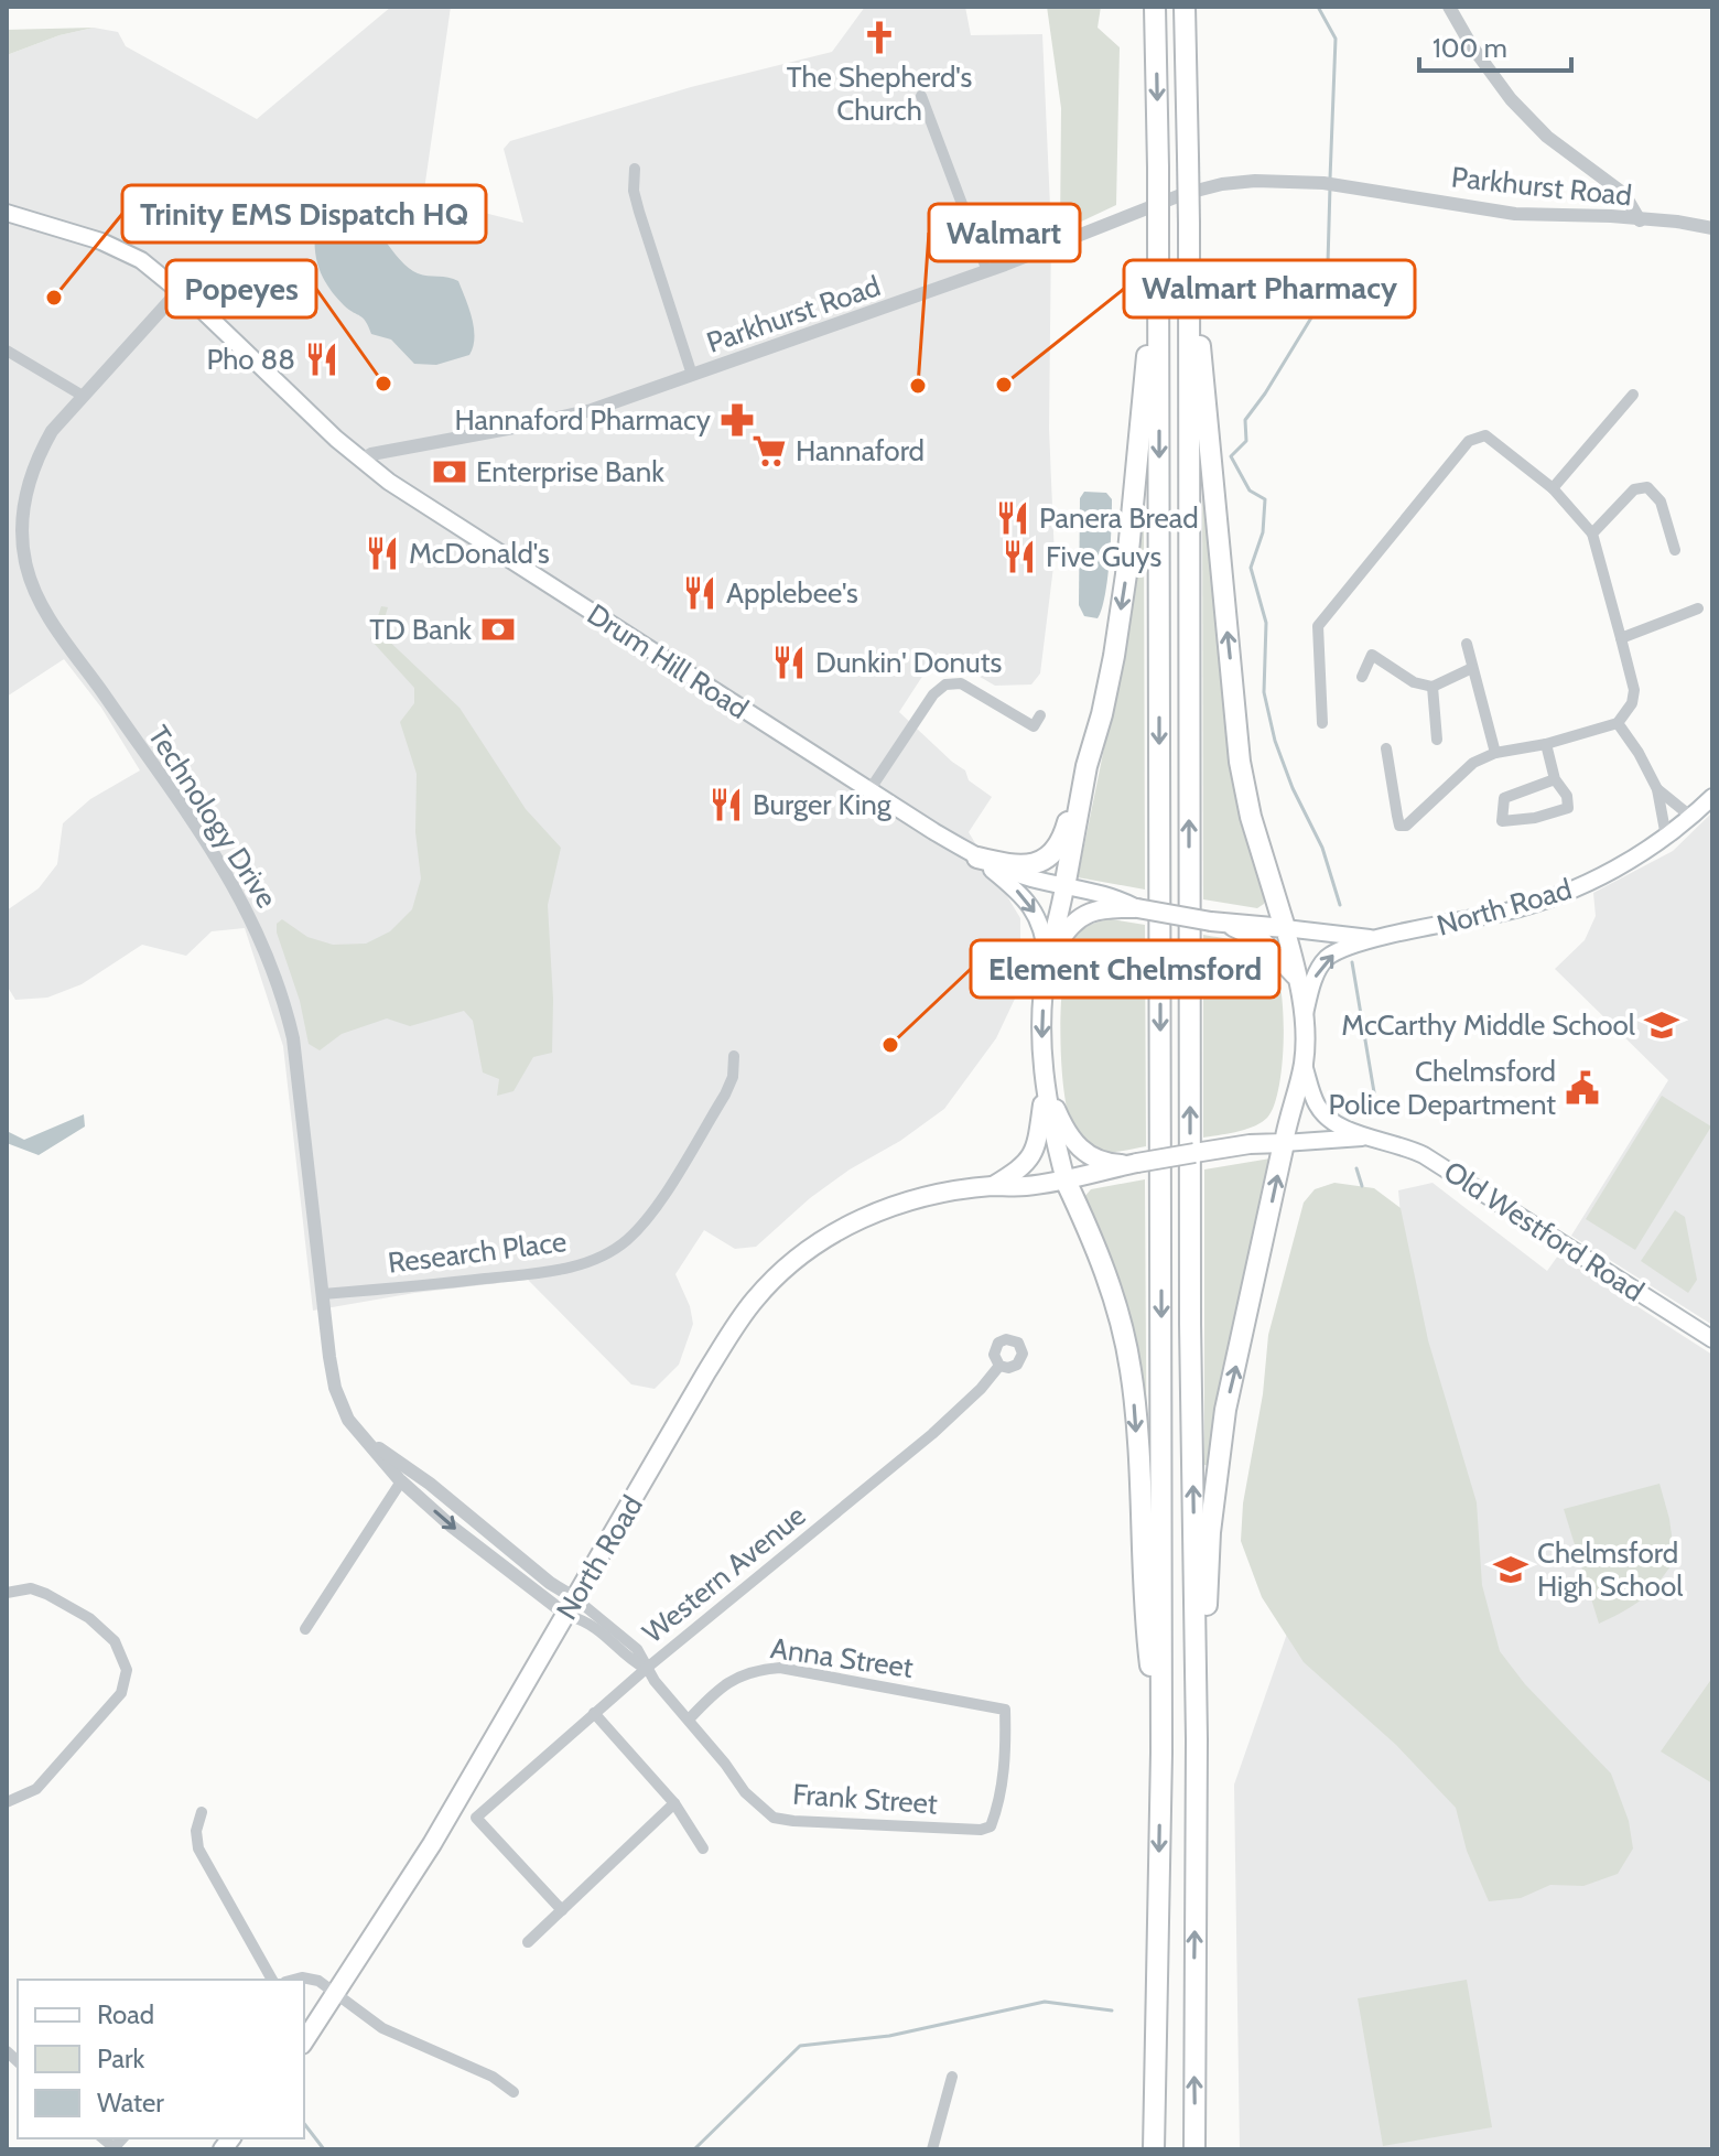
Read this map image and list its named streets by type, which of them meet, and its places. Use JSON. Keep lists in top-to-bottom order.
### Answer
{
  "streets": {
    "main road": ["Drum Hill Road", "North Road", "Old Westford Road"],
    "street": [
      "Parkhurst Road",
      "Technology Drive",
      "Research Place",
      "Western Avenue",
      "Anna Street",
      "Frank Street"
    ]
  },
  "crossings": [
    ["Parkhurst Road", "Drum Hill Road"],
    ["Drum Hill Road", "Technology Drive"],
    ["Drum Hill Road", "North Road"],
    ["Drum Hill Road", "Old Westford Road"],
    ["Technology Drive", "North Road"],
    ["Technology Drive", "Research Place"],
    ["Technology Drive", "Frank Street"],
    ["North Road", "Old Westford Road"],
    ["North Road", "Frank Street"],
    ["Western Avenue", "Frank Street"],
    ["Anna Street", "Frank Street"]
  ],
  "places": {
    "church": ["The Shepherd's Church"],
    "other": [
      "Trinity EMS Dispatch HQ",
      "Popeyes",
      "Walmart Pharmacy",
      "Walmart",
      "Element Chelmsford"
    ],
    "restaurant": [
      "Pho 88",
      "Panera Bread",
      "McDonald's",
      "Five Guys",
      "Applebee's",
      "Dunkin' Donuts",
      "Burger King"
    ],
    "pharmacy": ["Hannaford Pharmacy"],
    "supermarket": ["Hannaford"],
    "bank": ["Enterprise Bank", "TD Bank"],
    "school or university": ["McCarthy Middle School", "Chelmsford High School"],
    "public building": ["Chelmsford Police Department"]
  },
  "legend": ["Road", "Park", "Water"],
  "scale_bar": "100 m"
}
